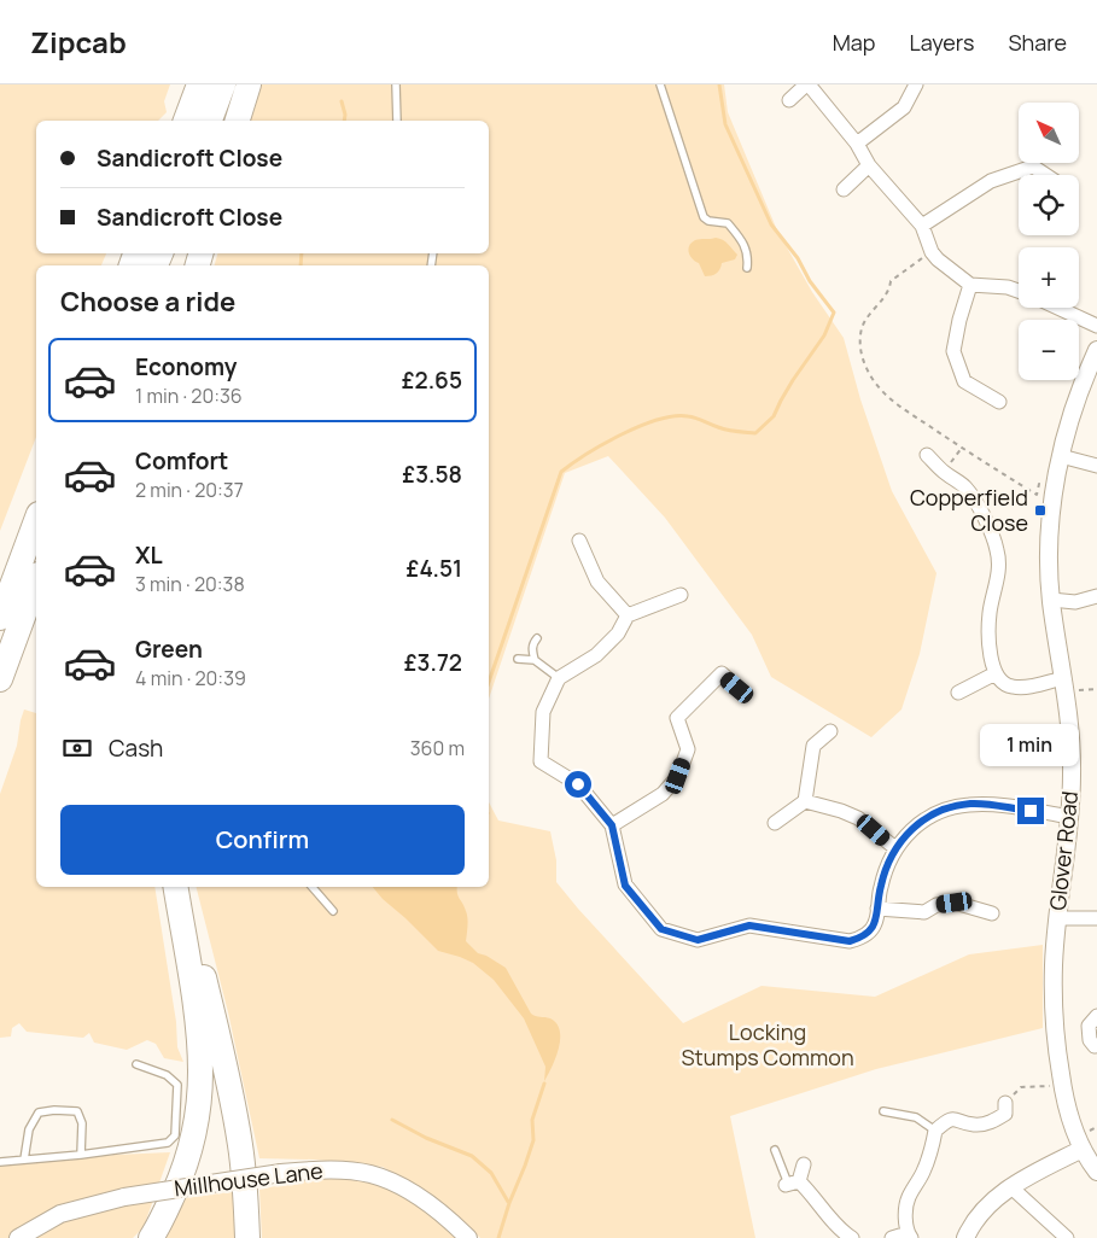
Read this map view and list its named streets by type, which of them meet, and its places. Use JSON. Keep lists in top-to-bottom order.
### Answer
{
  "streets": {
    "street": ["Glover Road", "Millhouse Lane"]
  },
  "parks": ["Locking Stumps Common"],
  "places": {
    "transit": ["Copperfield Close"]
  },
  "north": "top left",
  "page": {
    "header": "Zipcab",
    "nav": ["Map", "Layers", "Share"],
    "map_buttons": ["+", "−"],
    "banner": ["Sandicroft Close", "Sandicroft Close"],
    "heading": "Choose a ride",
    "list": [
      {
        "name": "Economy",
        "note": "1 min · 20:36",
        "value": "£2.65"
      },
      {
        "name": "Comfort",
        "note": "2 min · 20:37",
        "value": "£3.58"
      },
      {
        "name": "XL",
        "note": "3 min · 20:38",
        "value": "£4.51"
      },
      {
        "name": "Green",
        "note": "4 min · 20:39",
        "value": "£3.72"
      }
    ],
    "pay": ["Cash", "360 m"],
    "bubble": "1 min",
    "buttons": "Confirm"
  }
}
